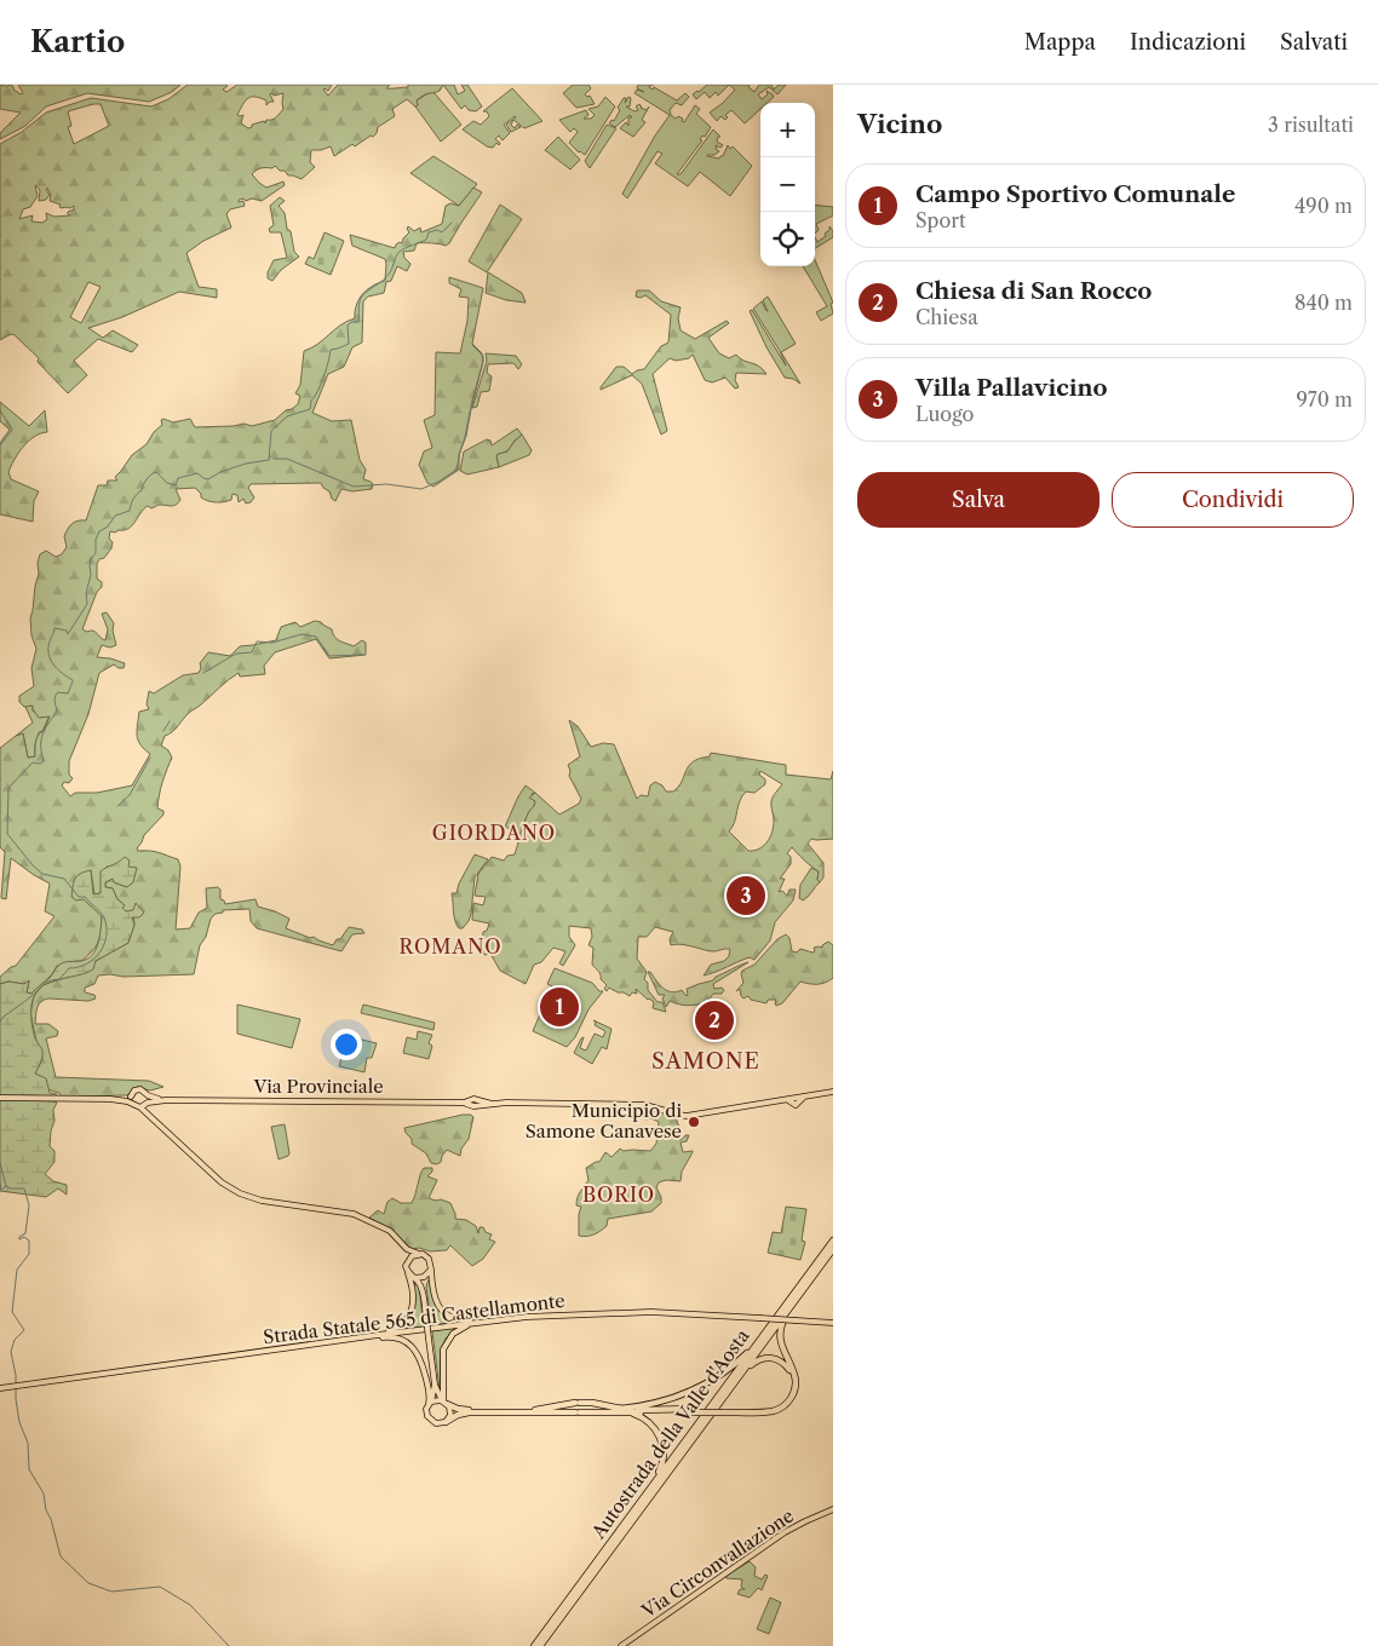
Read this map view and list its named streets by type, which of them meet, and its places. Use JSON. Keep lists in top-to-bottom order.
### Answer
{
  "streets": {
    "highway": ["Autostrada della Valle d'Aosta"],
    "main road": ["Via Provinciale", "Strada Statale 565 di Castellamonte", "Via Circonvallazione"]
  },
  "districts": [
    "GIORDANO",
    "ROMANO",
    "SAMONE",
    "BORIO"
  ],
  "places": ["Municipio di Samone Canavese"],
  "page": {
    "header": "Kartio",
    "nav": ["Mappa", "Indicazioni", "Salvati"],
    "heading": ["Vicino", "3 risultati"],
    "map_buttons": ["+", "−"],
    "list": [
      {
        "mark": "1",
        "name": "Campo Sportivo Comunale",
        "note": "Sport",
        "value": "490 m"
      },
      {
        "mark": "2",
        "name": "Chiesa di San Rocco",
        "note": "Chiesa",
        "value": "840 m"
      },
      {
        "mark": "3",
        "name": "Villa Pallavicino",
        "note": "Luogo",
        "value": "970 m"
      }
    ],
    "buttons": ["Salva", "Condividi"],
    "pins": ["3", "1", "2"]
  }
}
